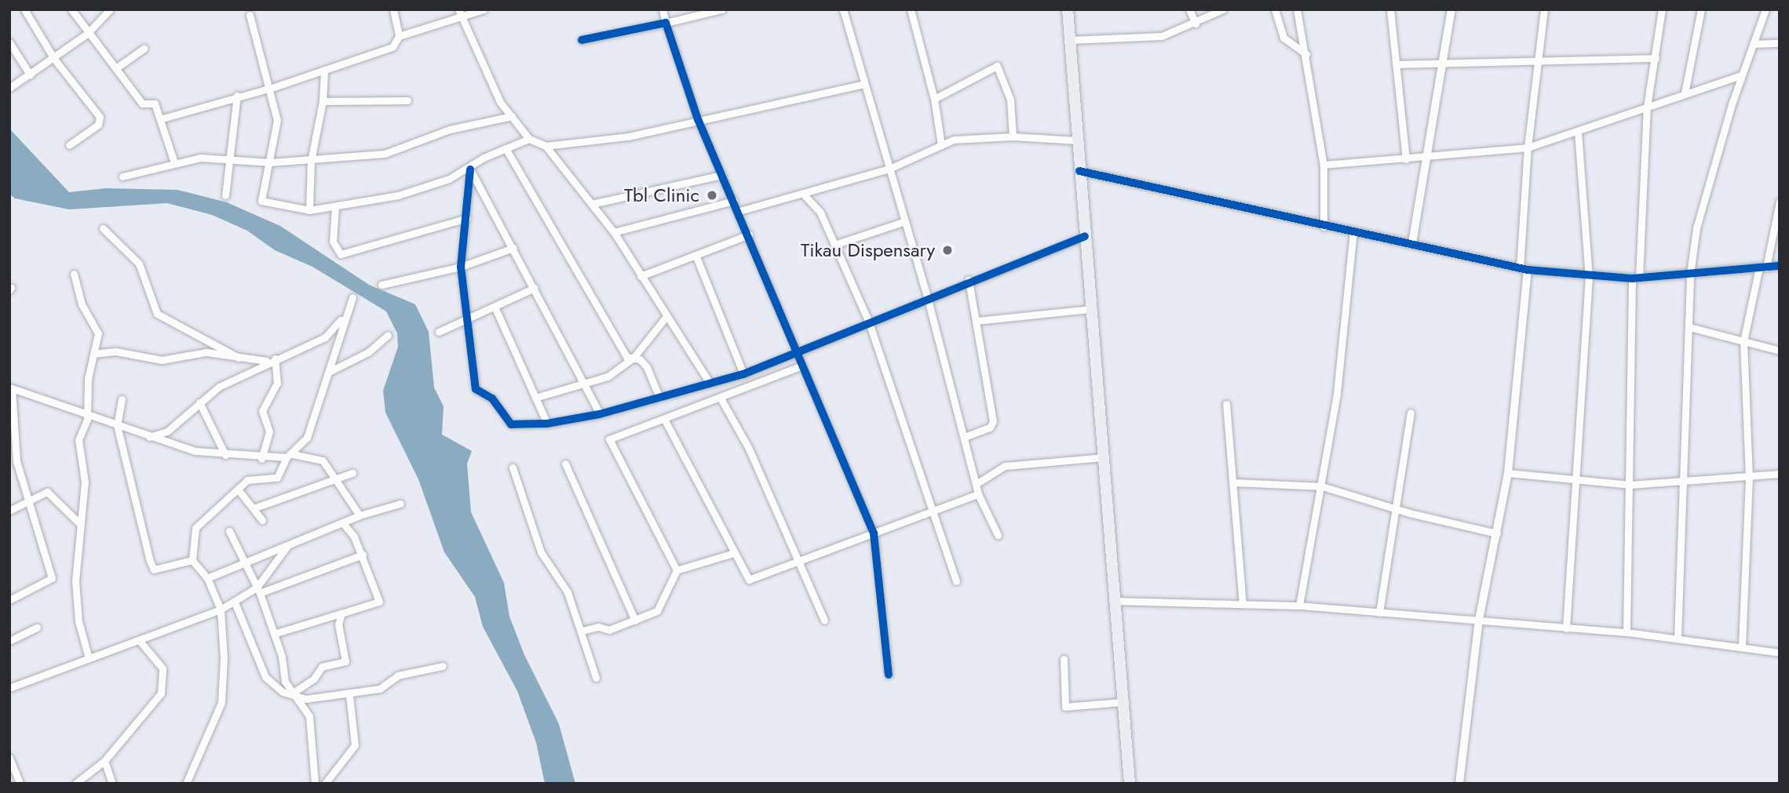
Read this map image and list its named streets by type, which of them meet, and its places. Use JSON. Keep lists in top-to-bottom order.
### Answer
{
  "places": ["Tbl Clinic", "Tikau Dispensary"]
}
